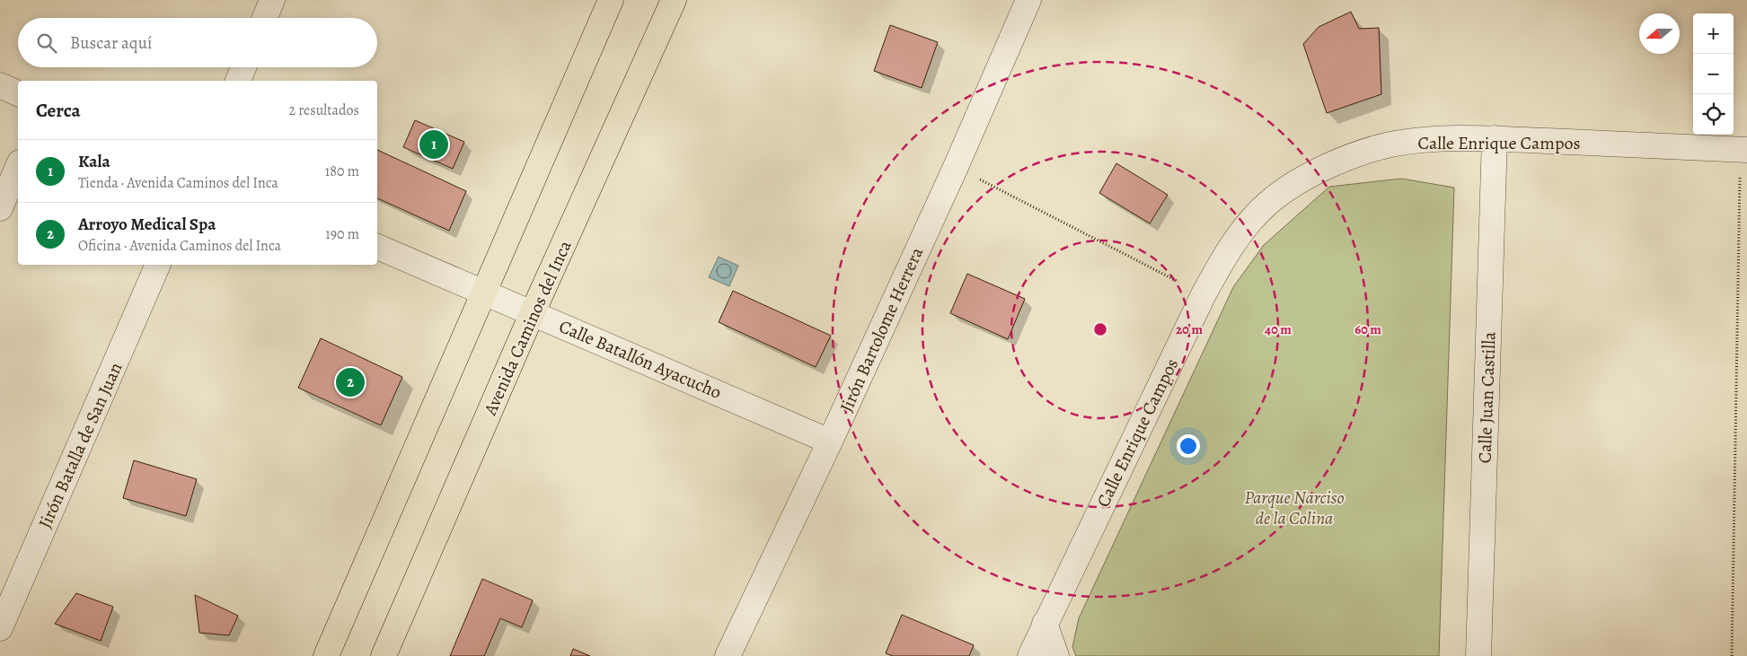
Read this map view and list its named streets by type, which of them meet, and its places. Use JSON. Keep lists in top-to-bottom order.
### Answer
{
  "streets": {
    "main road": ["Avenida Caminos del Inca"],
    "street": [
      "Calle Enrique Campos",
      "Jirón Bartolome Herrera",
      "Calle Batallón Ayacucho",
      "Calle Juan Castilla",
      "Jirón Batalla de San Juan"
    ]
  },
  "crossings": [
    ["Calle Enrique Campos", "Calle Juan Castilla"],
    ["Avenida Caminos del Inca", "Calle Batallón Ayacucho"],
    ["Jirón Bartolome Herrera", "Calle Batallón Ayacucho"]
  ],
  "parks": ["Parque Narciso de la Colina"],
  "north": "left",
  "page": {
    "map_buttons": ["+", "−"],
    "search": "Buscar aquí",
    "heading": ["Cerca", "2 resultados"],
    "pins": ["1", "2"],
    "list": [
      {
        "mark": "1",
        "name": "Kala",
        "note": "Tienda · Avenida Caminos del Inca",
        "value": "180 m"
      },
      {
        "mark": "2",
        "name": "Arroyo Medical Spa",
        "note": "Oficina · Avenida Caminos del Inca",
        "value": "190 m"
      }
    ]
  },
  "rings": ["20 m", "40 m", "60 m"]
}
